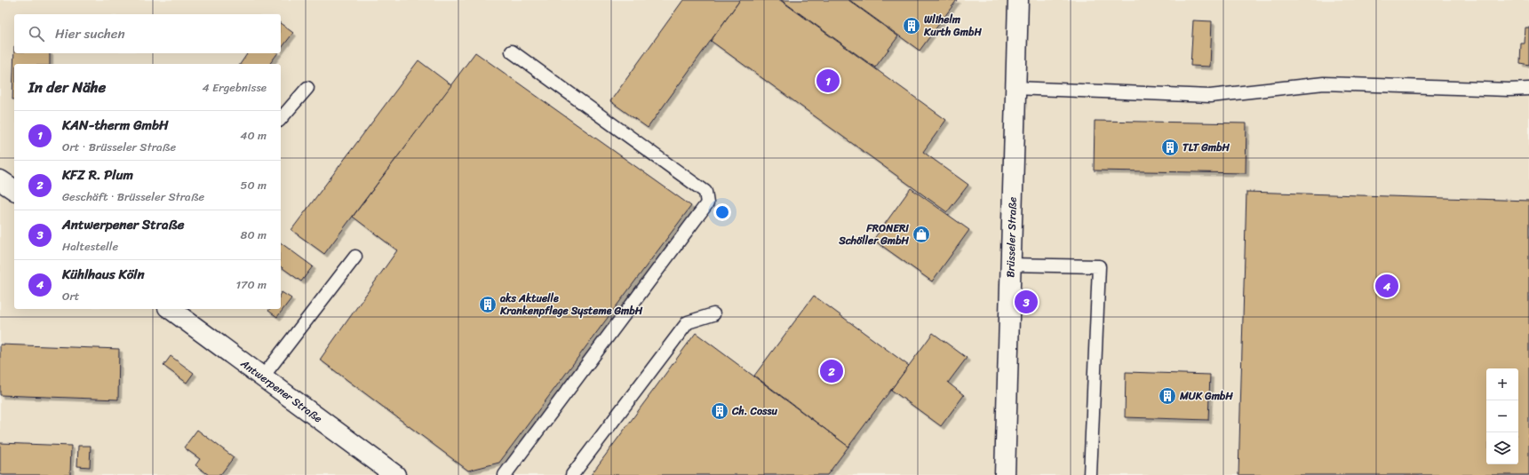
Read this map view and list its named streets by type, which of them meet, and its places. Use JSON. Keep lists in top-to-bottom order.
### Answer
{
  "streets": {
    "street": ["Brüsseler Straße", "Antwerpener Straße"]
  },
  "places": {
    "building": [
      "Wlihelm Kurth GmbH",
      "TLT GmbH",
      "aks Aktuelle Krankenpflege Systeme GmbH",
      "MUK GmbH",
      "Ch. Cossu"
    ],
    "shop": ["FRONERI Schöller GmbH"]
  },
  "page": {
    "search": "Hier suchen",
    "heading": ["In der Nähe", "4 Ergebnisse"],
    "pins": [
      "1",
      "4",
      "3",
      "2"
    ],
    "list": [
      {
        "mark": "1",
        "name": "KAN-therm GmbH",
        "note": "Ort · Brüsseler Straße",
        "value": "40 m"
      },
      {
        "mark": "2",
        "name": "KFZ R. Plum",
        "note": "Geschäft · Brüsseler Straße",
        "value": "50 m"
      },
      {
        "mark": "3",
        "name": "Antwerpener Straße",
        "note": "Haltestelle",
        "value": "80 m"
      },
      {
        "mark": "4",
        "name": "Kühlhaus Köln",
        "note": "Ort",
        "value": "170 m"
      }
    ],
    "map_buttons": ["+", "−"]
  }
}
